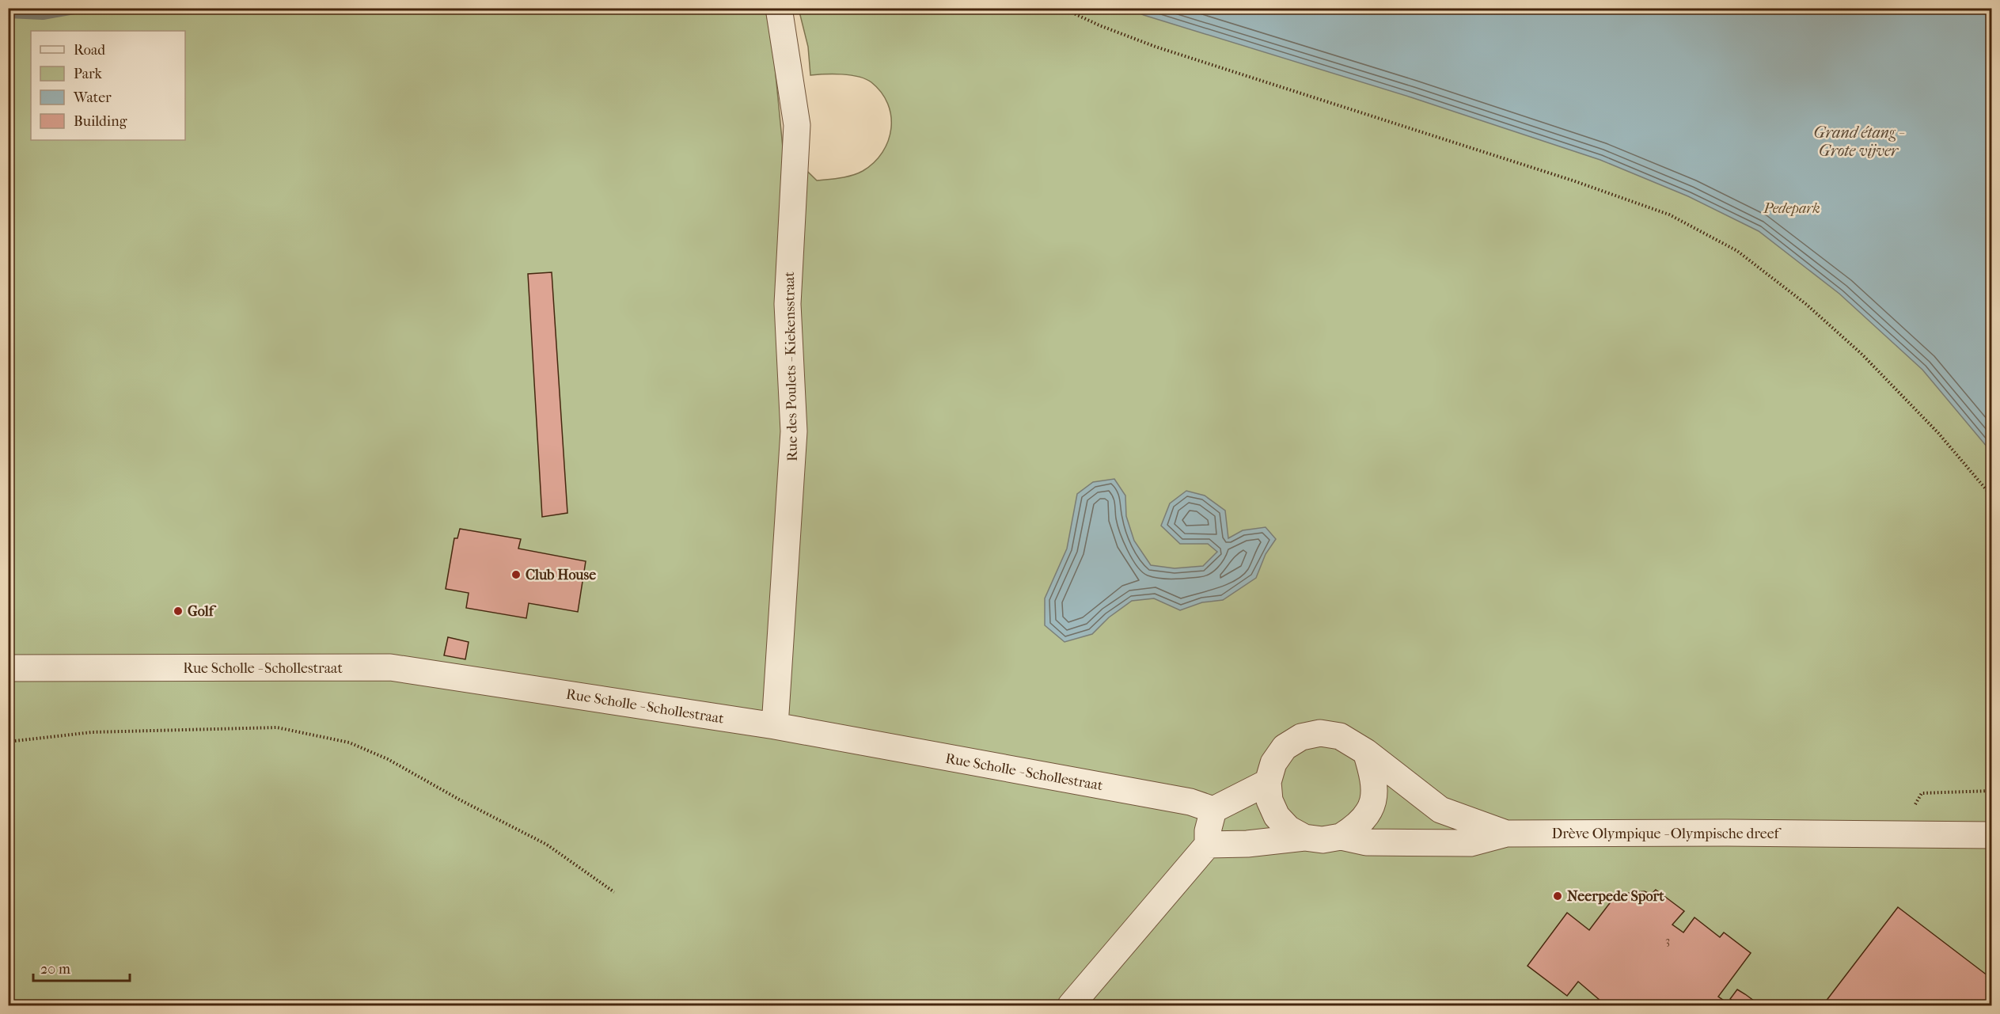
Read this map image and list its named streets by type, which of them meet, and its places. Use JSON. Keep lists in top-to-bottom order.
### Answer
{
  "streets": {
    "street": ["Rue des Poulets - Kiekensstraat", "Rue Scholle - Schollestraat", "Drève Olympique - Olympische dreef"]
  },
  "crossings": [
    ["Rue des Poulets - Kiekensstraat", "Rue Scholle - Schollestraat"]
  ],
  "water": ["Grand étang - Grote vijver"],
  "parks": ["Pedepark"],
  "places": ["Club House", "Golf", "Neerpede Sport"],
  "house_numbers": ["3"],
  "legend": [
    "Road",
    "Park",
    "Water",
    "Building"
  ],
  "scale_bar": "20 m"
}
